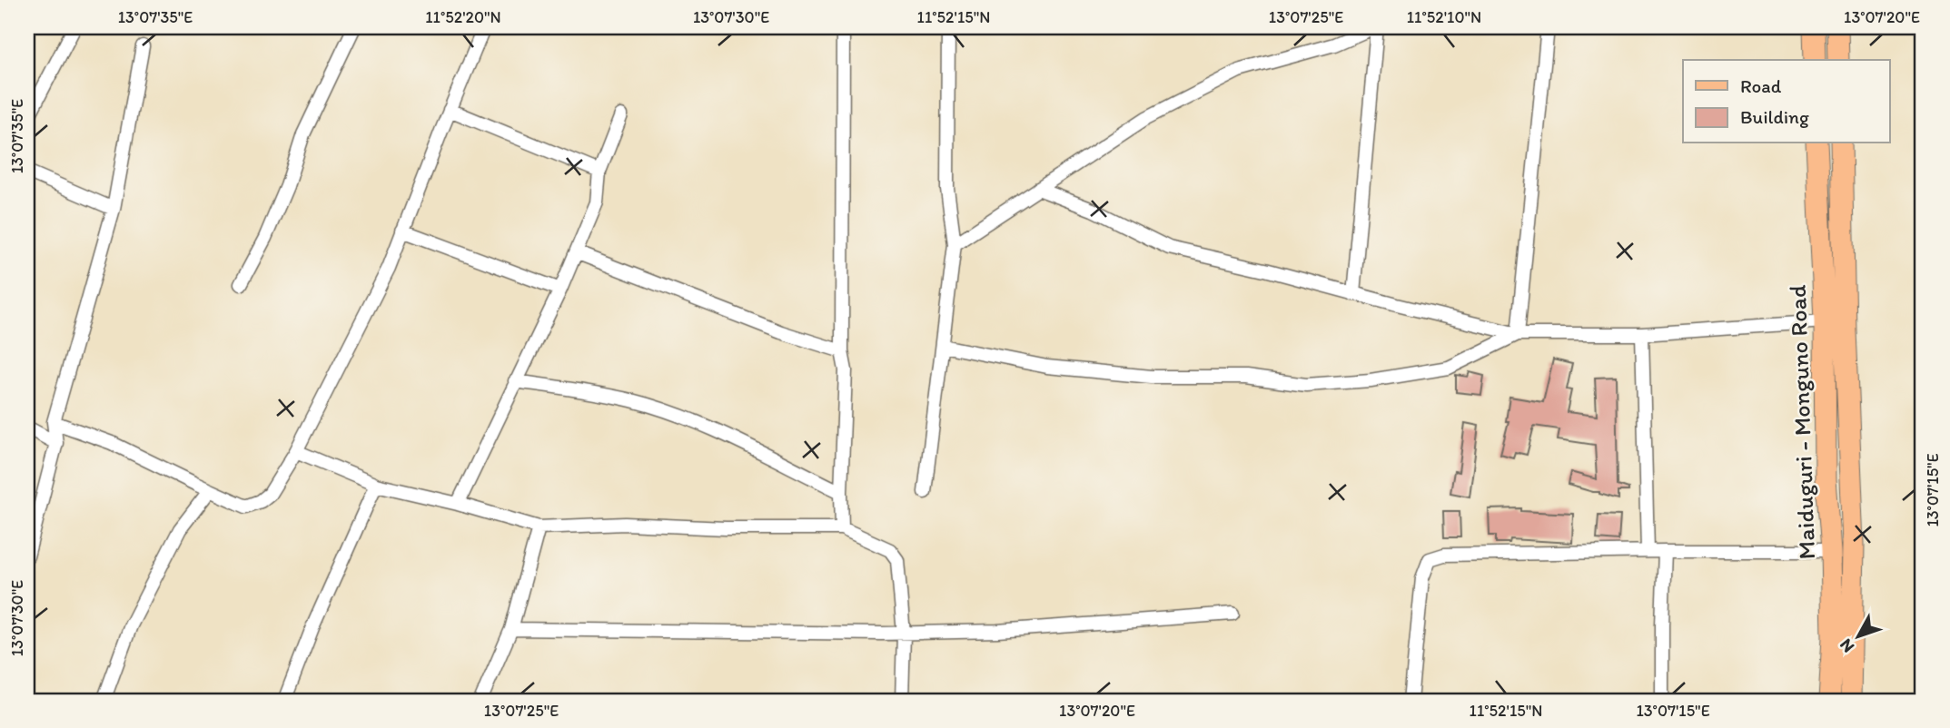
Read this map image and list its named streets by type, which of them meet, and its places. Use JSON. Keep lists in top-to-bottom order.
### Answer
{
  "streets": {
    "main road": ["Maiduguri - Monguno Road"]
  },
  "legend": ["Road", "Building"],
  "north": "bottom left",
  "coordinates": [
    "13°07'35\"E",
    "11°52'20\"N",
    "13°07'30\"E",
    "11°52'15\"N",
    "13°07'25\"E",
    "11°52'10\"N",
    "13°07'20\"E",
    "13°07'15\"E"
  ]
}
